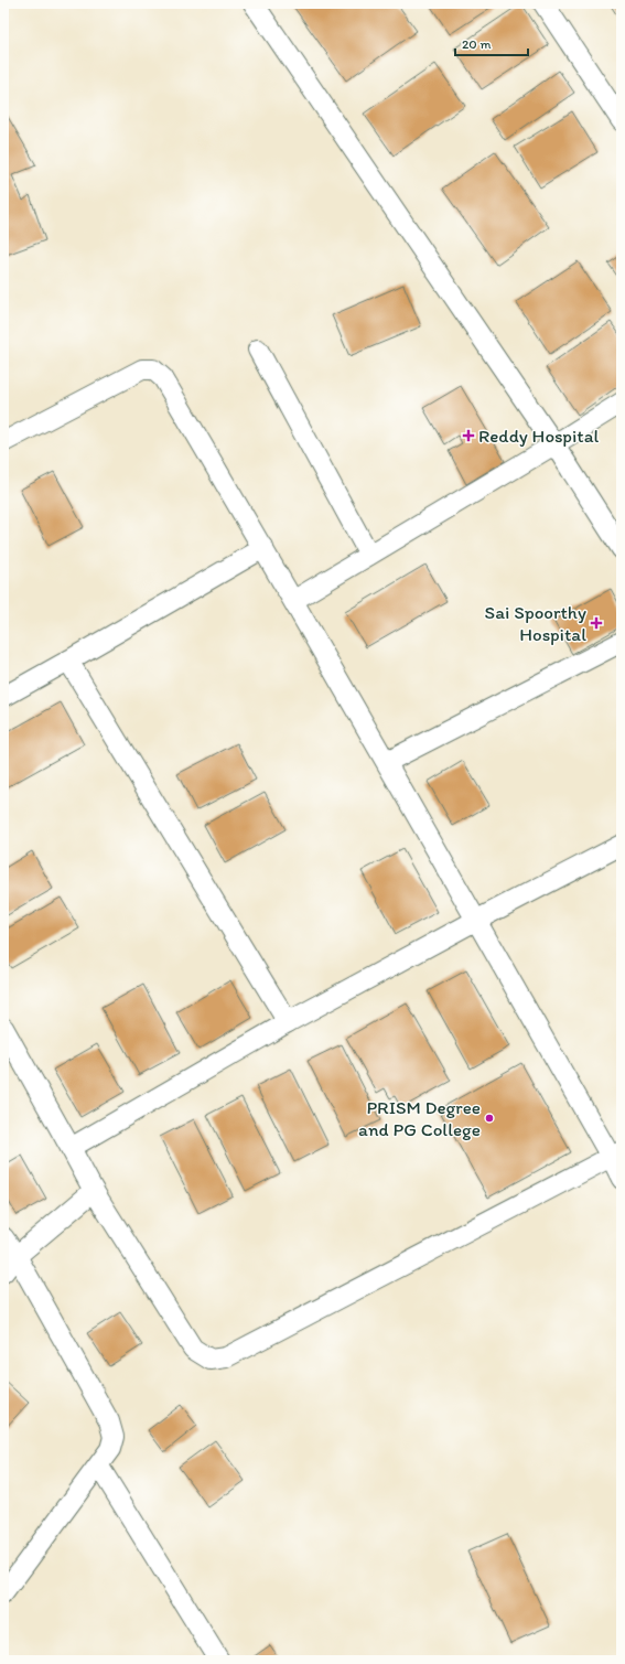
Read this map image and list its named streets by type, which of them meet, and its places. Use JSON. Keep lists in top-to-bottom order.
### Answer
{
  "places": {
    "health": ["Reddy Hospital", "Sai Spoorthy Hospital"],
    "other": ["PRISM Degree and PG College"]
  },
  "scale_bar": "20 m"
}
